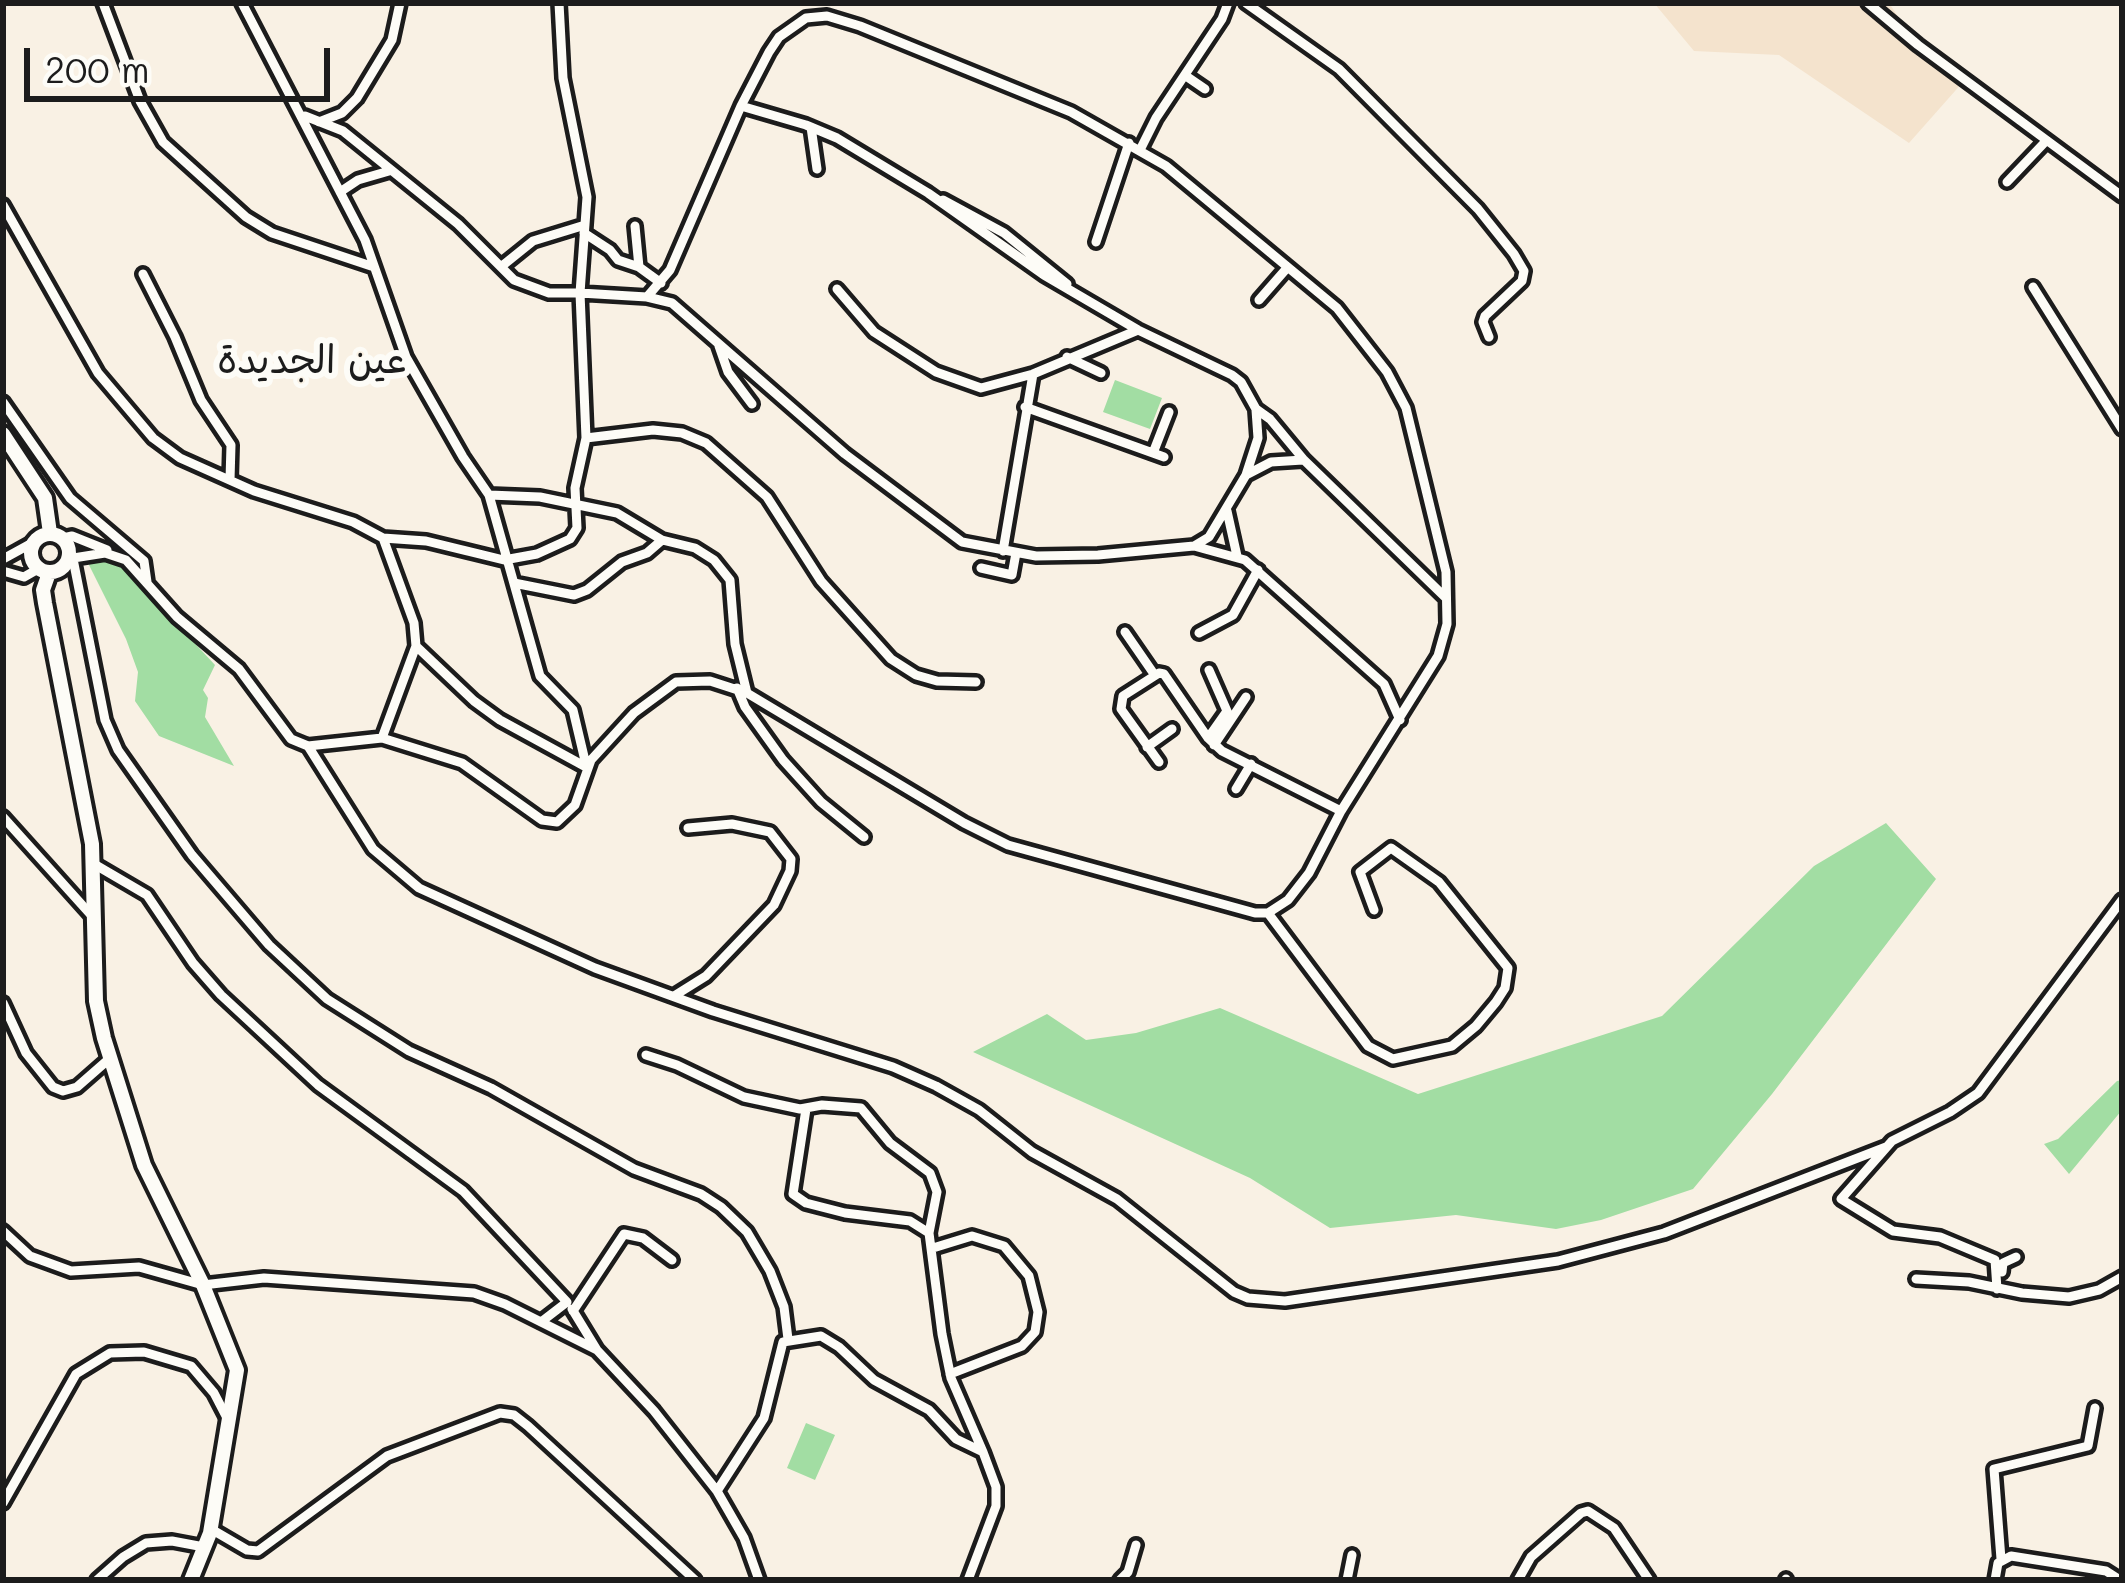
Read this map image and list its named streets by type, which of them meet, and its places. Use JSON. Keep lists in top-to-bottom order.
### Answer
{
  "districts": ["عين الجديدة"],
  "scale_bar": "200 m"
}
